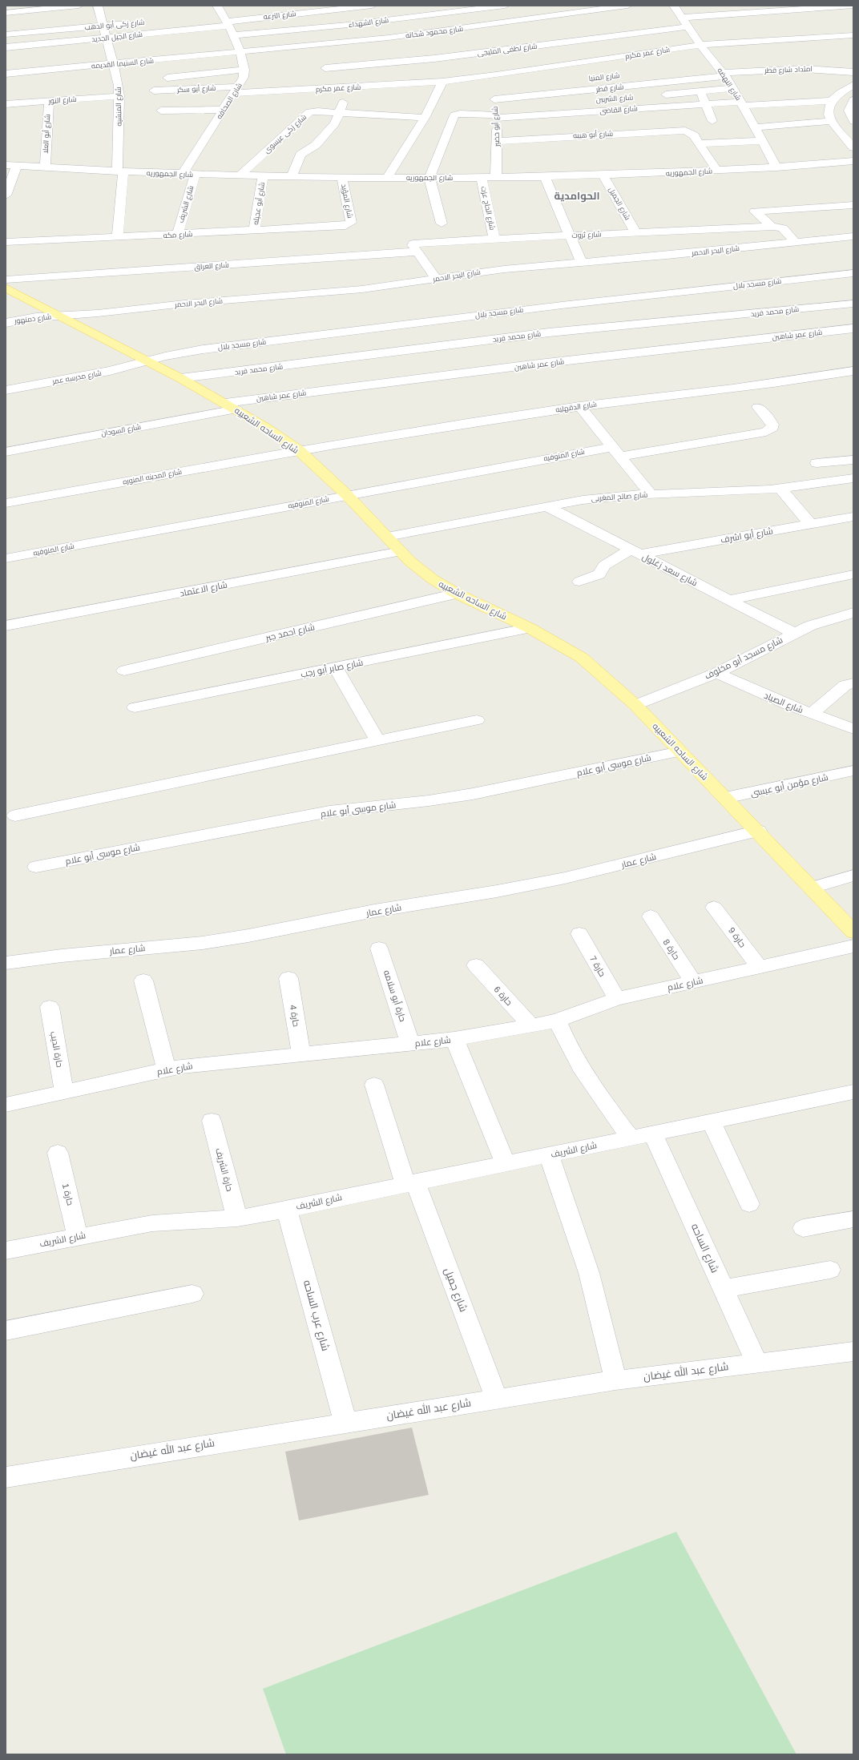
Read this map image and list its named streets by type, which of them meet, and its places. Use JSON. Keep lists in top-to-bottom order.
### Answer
{
  "streets": {
    "main road": ["شارع الساحه الشعبيه"],
    "street": [
      "شارع الترعه",
      "شارع الشهداء",
      "شارع زكى أبو الدهب",
      "شارع محمود شحاته",
      "شارع الجيل الجديد",
      "شارع لطفى المليجى",
      "شارع عمر مكرم",
      "شارع السنيما القديمه",
      "امتداد شارع قطر",
      "شارع النهضه",
      "شارع قطر",
      "شارع أيو سكر",
      "شارع النور",
      "شارع الصحافه",
      "شارع المنشيه",
      "شارع القاضى",
      "شارع أبو خضير",
      "شارع أبو العلا",
      "شارع زكى عيسوى",
      "شارع أبو هيبه",
      "شارع الجمهوريه",
      "شارع المؤيد",
      "شارع أبو عجيله",
      "شارع الجميل",
      "شارع الشريف",
      "شارع الحاج عزت",
      "شارع مكه",
      "شارع ثروت",
      "شارع البحر الاحمر",
      "شارع العراق",
      "شارع مسجد بلال",
      "شارع محمد فريد",
      "شارع دمنهور",
      "شارع عمر شاهين",
      "شارع مدرسه عمر",
      "شارع الدقهليه",
      "شارع السودان",
      "شارع المنوفيه",
      "شارع المدينه المنوره",
      "شارع صالح المغربى",
      "شارع أبو اشرف",
      "شارع سعد زغلول",
      "شارع الاعتماد",
      "شارع احمد جبر",
      "شارع مسجد أبو مخلوف",
      "شارع صابر أبو رجب",
      "شارع الصياد",
      "شارع موسى أبو علام",
      "شارع مؤمن أبو عيسى",
      "شارع عمار",
      "حارة 9",
      "حارة 8",
      "حارة 7",
      "شارع علام",
      "حارة أبو سلامه",
      "حارة 6",
      "حارة 4",
      "حارة الديب",
      "حارة الشريف",
      "حارة 1",
      "شارع الساحه",
      "شارع جميل",
      "شارع عرب الساحه",
      "شارع عبد الله غيضان"
    ]
  },
  "crossings": [
    ["شارع الترعه", "شارع الجيل الجديد"],
    ["شارع الترعه", "شارع الصحافه"],
    ["شارع الشهداء", "شارع الصحافه"],
    ["شارع زكى أبو الدهب", "شارع المنشيه"],
    ["شارع محمود شحاته", "شارع السنيما القديمه"],
    ["شارع محمود شحاته", "شارع الصحافه"],
    ["شارع الجيل الجديد", "شارع الصحافه"],
    ["شارع الجيل الجديد", "شارع المنشيه"],
    ["شارع لطفى المليجى", "شارع النهضه"],
    ["شارع عمر مكرم", "شارع النهضه"],
    ["شارع عمر مكرم", "شارع أيو سكر"],
    ["شارع عمر مكرم", "شارع الصحافه"],
    ["شارع عمر مكرم", "شارع أبو خضير"],
    ["شارع السنيما القديمه", "شارع الصحافه"],
    ["شارع السنيما القديمه", "شارع المنشيه"],
    ["امتداد شارع قطر", "شارع النهضه"],
    ["امتداد شارع قطر", "شارع قطر"],
    ["شارع النهضه", "شارع قطر"],
    ["شارع النهضه", "شارع القاضى"],
    ["شارع النهضه", "شارع الجمهوريه"],
    ["شارع قطر", "شارع القاضى"],
    ["شارع قطر", "شارع أبو خضير"],
    ["شارع أيو سكر", "شارع الصحافه"],
    ["شارع النور", "شارع المنشيه"],
    ["شارع النور", "شارع أبو العلا"],
    ["شارع الصحافه", "شارع الجمهوريه"],
    ["شارع المنشيه", "شارع الجمهوريه"],
    ["شارع المنشيه", "شارع مكه"],
    ["شارع القاضى", "شارع أبو خضير"],
    ["شارع أبو خضير", "شارع أبو هيبه"],
    ["شارع أبو خضير", "شارع الجمهوريه"],
    ["شارع أبو العلا", "شارع الجمهوريه"],
    ["شارع زكى عيسوى", "شارع الجمهوريه"],
    ["شارع الجمهوريه", "شارع المؤيد"],
    ["شارع الجمهوريه", "شارع أبو عجيله"],
    ["شارع الجمهوريه", "شارع الجميل"],
    ["شارع الجمهوريه", "شارع الشريف"],
    ["شارع الجمهوريه", "شارع الحاج عزت"],
    ["شارع المؤيد", "شارع مكه"],
    ["شارع أبو عجيله", "شارع مكه"],
    ["شارع الجميل", "شارع ثروت"],
    ["شارع الشريف", "شارع مكه"],
    ["شارع الشريف", "حارة الشريف"],
    ["شارع الشريف", "حارة 1"],
    ["شارع الشريف", "شارع الساحه"],
    ["شارع الشريف", "شارع جميل"],
    ["شارع الشريف", "شارع عرب الساحه"],
    ["شارع الحاج عزت", "شارع ثروت"],
    ["شارع ثروت", "شارع البحر الاحمر"],
    ["شارع ثروت", "شارع العراق"],
    ["شارع البحر الاحمر", "شارع دمنهور"],
    ["شارع البحر الاحمر", "شارع الساحه الشعبيه"],
    ["شارع مسجد بلال", "شارع مدرسه عمر"],
    ["شارع مسجد بلال", "شارع الساحه الشعبيه"],
    ["شارع محمد فريد", "شارع الساحه الشعبيه"],
    ["شارع دمنهور", "شارع الساحه الشعبيه"],
    ["شارع عمر شاهين", "شارع السودان"],
    ["شارع عمر شاهين", "شارع الساحه الشعبيه"],
    ["شارع مدرسه عمر", "شارع الساحه الشعبيه"],
    ["شارع الدقهليه", "شارع الساحه الشعبيه"],
    ["شارع الدقهليه", "شارع المدينه المنوره"],
    ["شارع السودان", "شارع الساحه الشعبيه"],
    ["شارع الساحه الشعبيه", "شارع المنوفيه"],
    ["شارع الساحه الشعبيه", "شارع المدينه المنوره"],
    ["شارع الساحه الشعبيه", "شارع صالح المغربى"],
    ["شارع الساحه الشعبيه", "شارع الاعتماد"],
    ["شارع الساحه الشعبيه", "شارع احمد جبر"],
    ["شارع الساحه الشعبيه", "شارع مسجد أبو مخلوف"],
    ["شارع الساحه الشعبيه", "شارع صابر أبو رجب"],
    ["شارع الساحه الشعبيه", "شارع موسى أبو علام"],
    ["شارع الساحه الشعبيه", "شارع مؤمن أبو عيسى"],
    ["شارع الساحه الشعبيه", "شارع عمار"],
    ["شارع صالح المغربى", "شارع سعد زغلول"],
    ["شارع أبو اشرف", "شارع سعد زغلول"],
    ["شارع سعد زغلول", "شارع مسجد أبو مخلوف"],
    ["شارع مسجد أبو مخلوف", "شارع الصياد"],
    ["حارة 9", "شارع علام"],
    ["حارة 8", "شارع علام"],
    ["حارة 7", "شارع علام"],
    ["شارع علام", "حارة أبو سلامه"],
    ["شارع علام", "حارة 6"],
    ["شارع علام", "حارة 4"],
    ["شارع علام", "حارة الديب"],
    ["شارع الساحه", "شارع عبد الله غيضان"],
    ["شارع جميل", "شارع عبد الله غيضان"],
    ["شارع عرب الساحه", "شارع عبد الله غيضان"]
  ],
  "districts": ["الحوامدية"]
}
